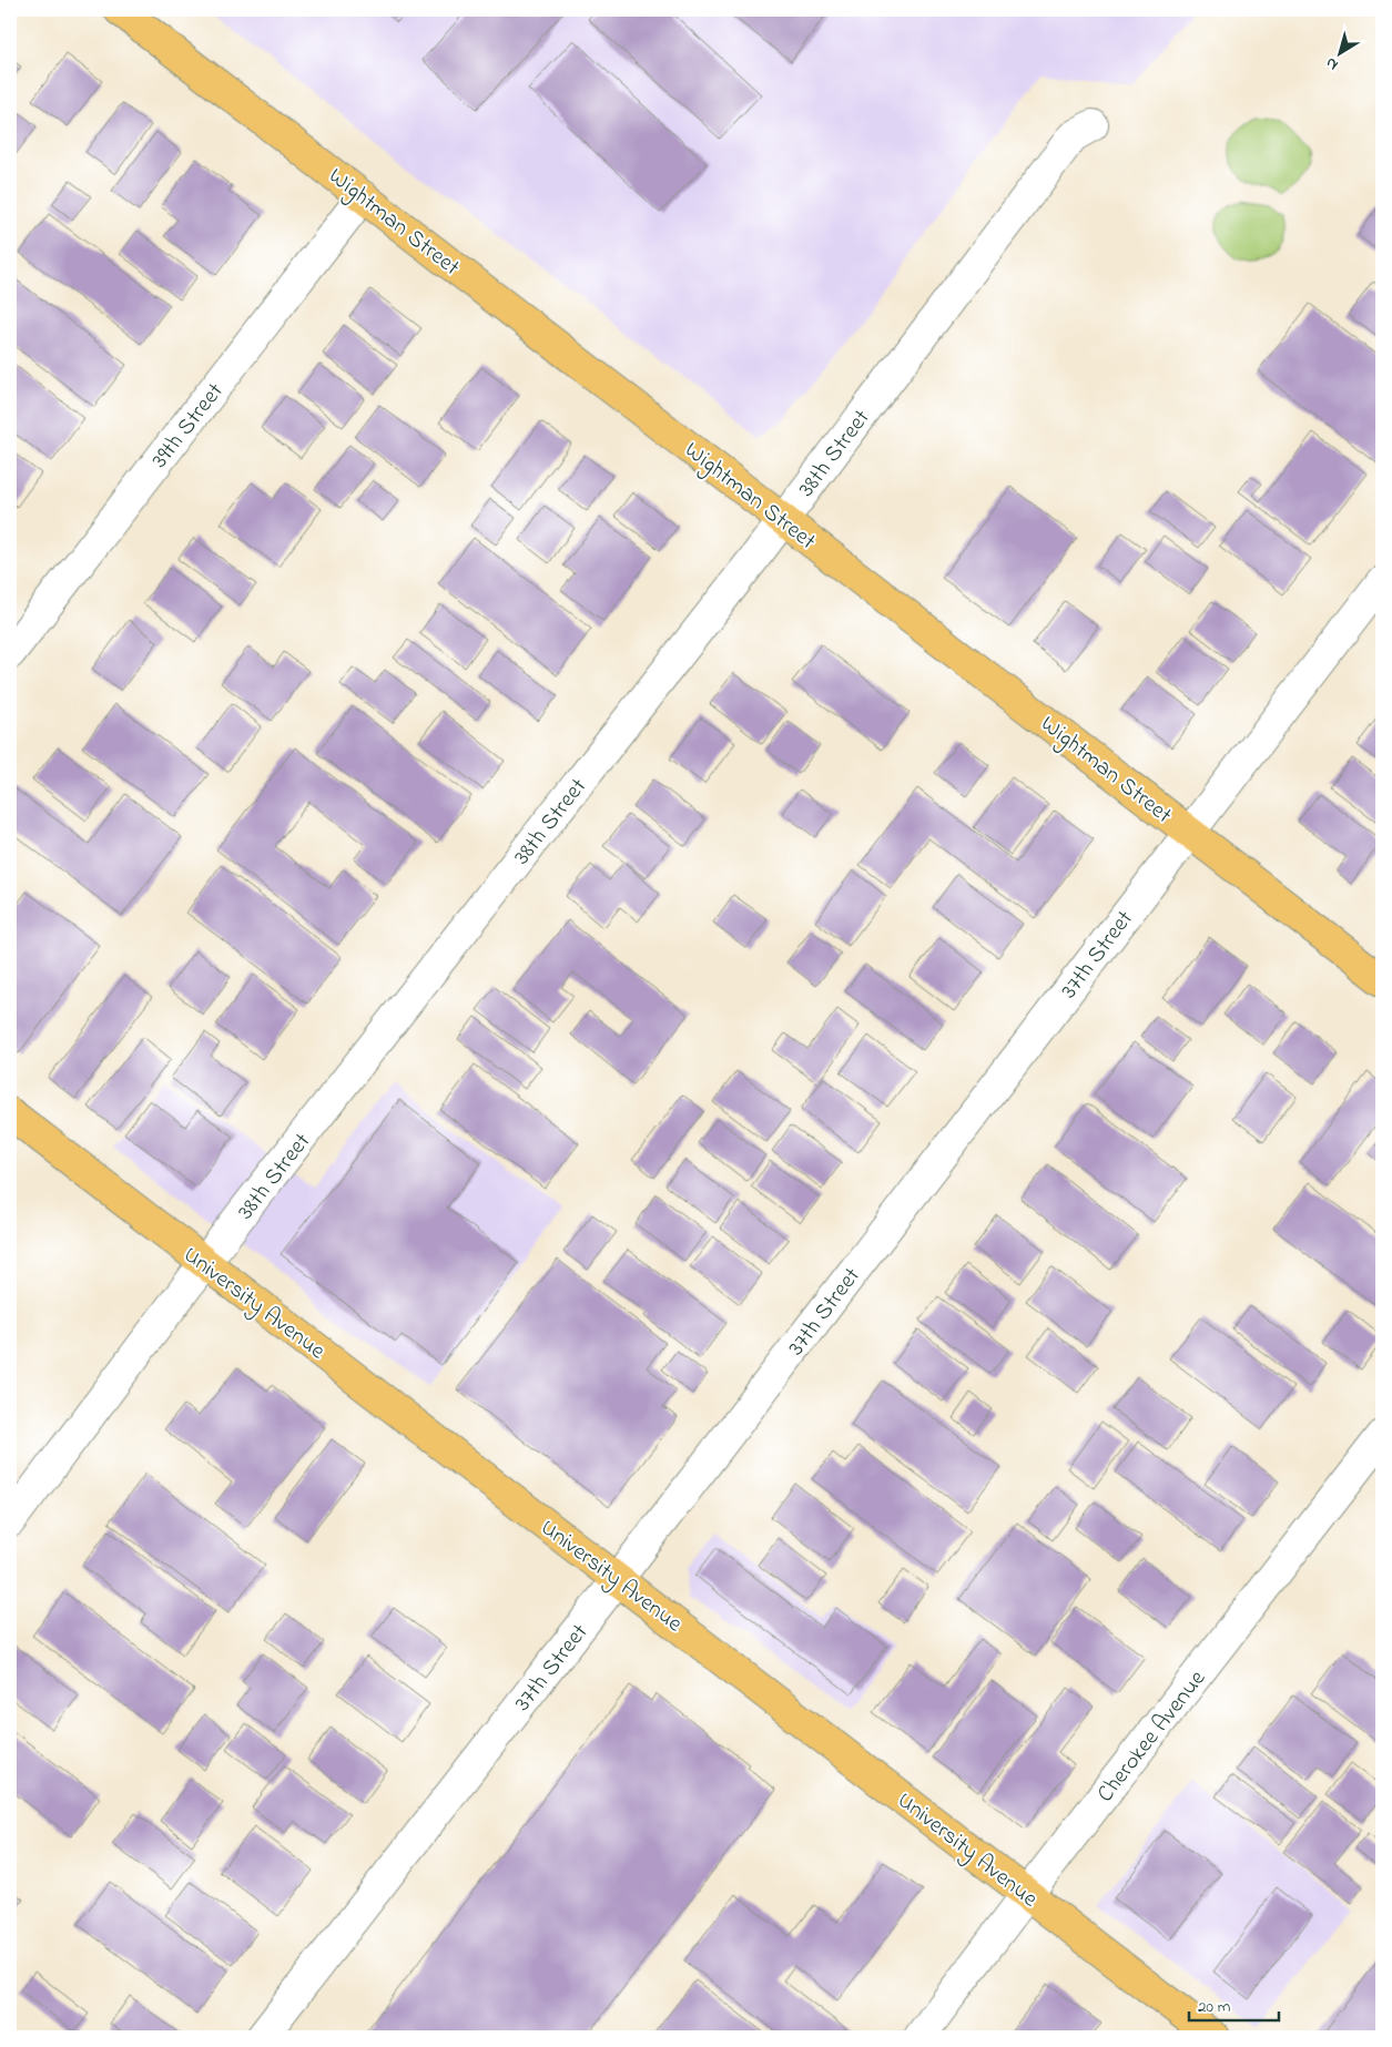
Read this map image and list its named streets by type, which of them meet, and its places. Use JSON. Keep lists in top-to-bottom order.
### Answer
{
  "streets": {
    "main road": ["Wightman Street", "University Avenue"],
    "street": [
      "39th Street",
      "38th Street",
      "37th Street",
      "Cherokee Avenue"
    ]
  },
  "crossings": [
    ["Wightman Street", "39th Street"],
    ["Wightman Street", "38th Street"],
    ["Wightman Street", "37th Street"],
    ["38th Street", "University Avenue"],
    ["37th Street", "University Avenue"],
    ["University Avenue", "Cherokee Avenue"]
  ],
  "scale_bar": "20 m",
  "north": "bottom left"
}
